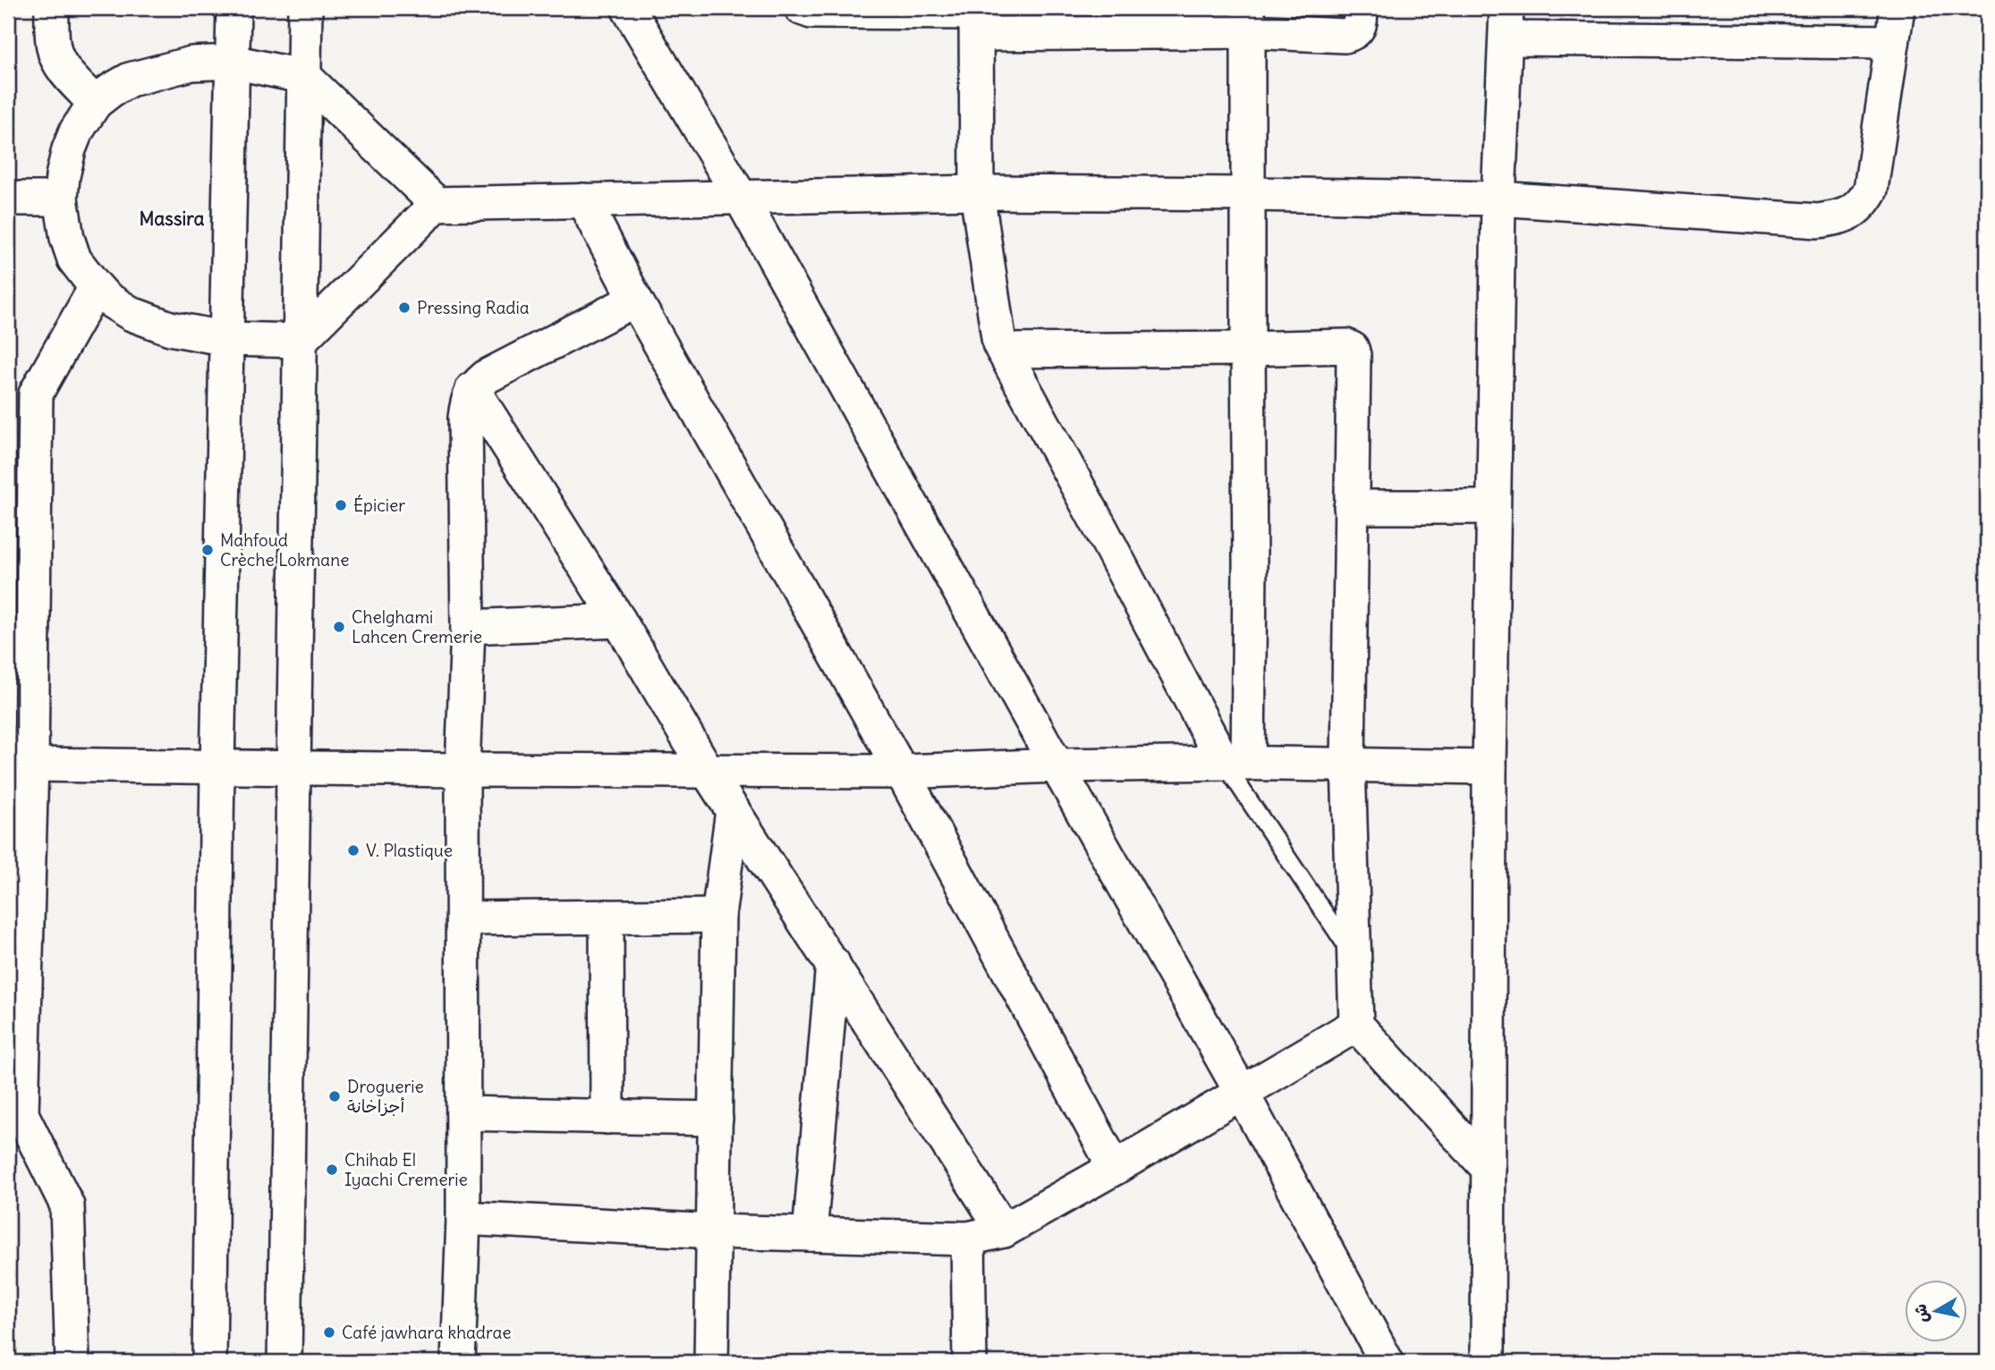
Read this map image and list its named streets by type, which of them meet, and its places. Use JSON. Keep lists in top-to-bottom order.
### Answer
{
  "districts": ["Massira"],
  "places": [
    "Pressing Radia",
    "Épicier",
    "Mahfoud Crèche Lokmane",
    "Chelghami Lahcen Cremerie",
    "V. Plastique",
    "Droguerie أجزاخانة",
    "Chihab El Iyachi Cremerie",
    "Café jawhara khadrae"
  ],
  "north": "left"
}
